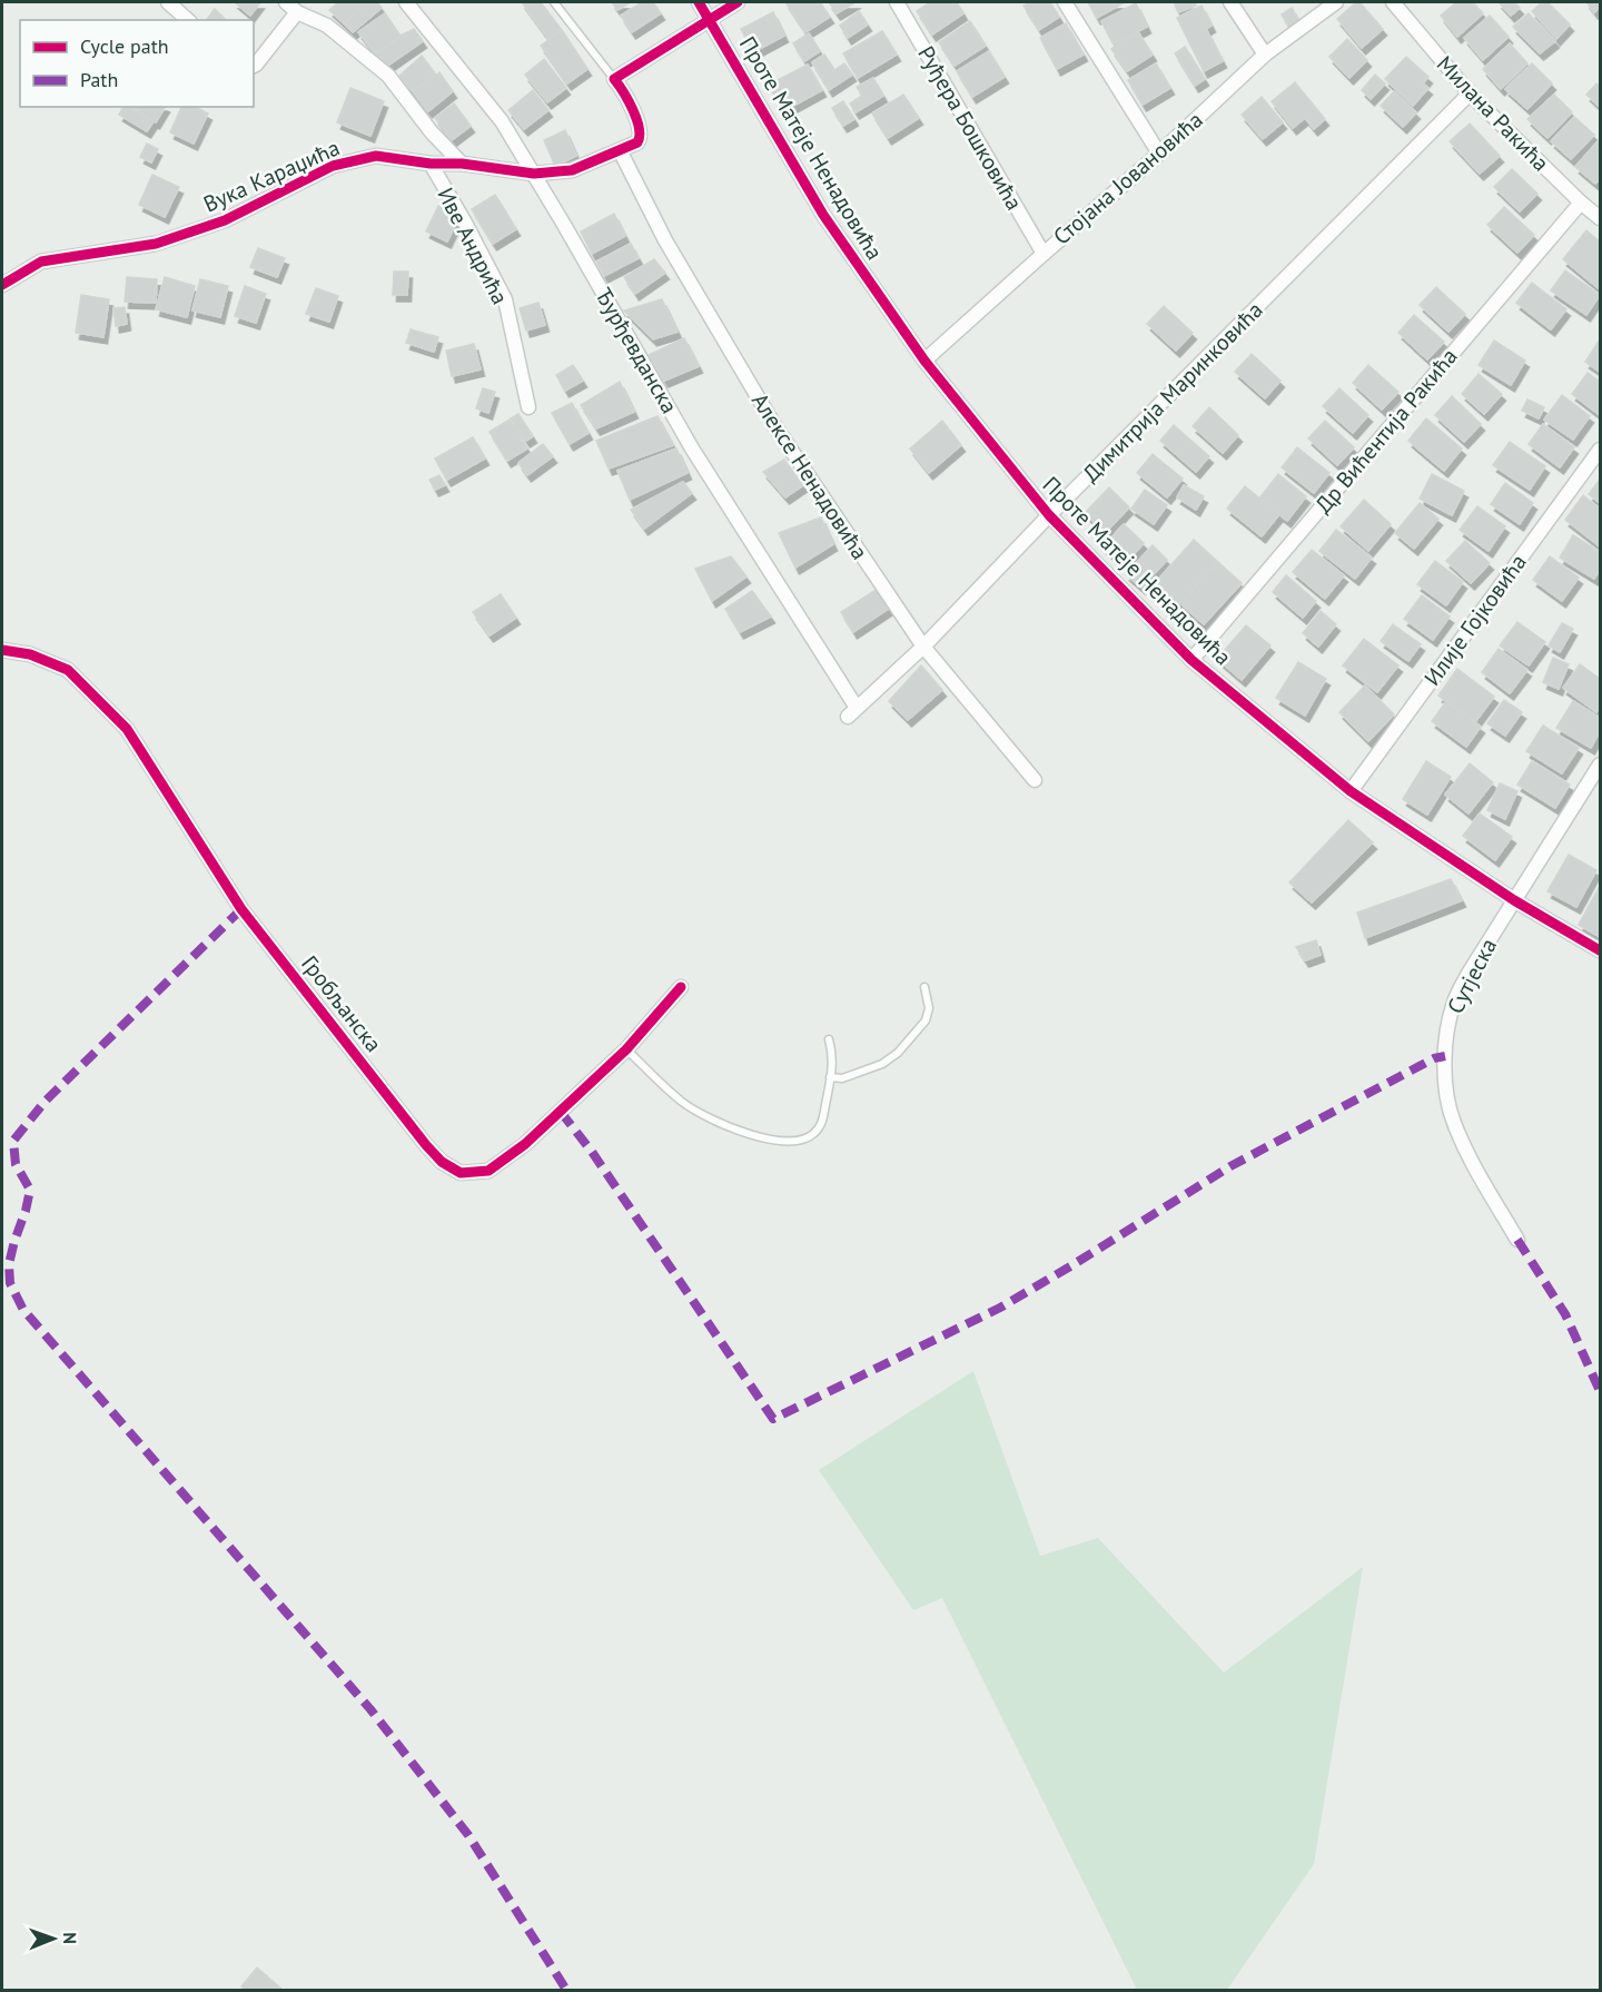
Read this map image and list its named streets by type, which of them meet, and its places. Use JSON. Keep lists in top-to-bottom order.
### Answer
{
  "streets": {
    "street": [
      "Милана Ракића",
      "Руђера Бошковића",
      "Проте Матеје Ненадовића",
      "Вука Караџића",
      "Стојана Јовановића",
      "Иве Андрића",
      "Ђурђевданска",
      "Димитрија Маринковића",
      "Др Вићентија Ракића",
      "Алексе Ненадовића",
      "Илије Гојковића",
      "Сутјеска",
      "Гробљанска"
    ]
  },
  "crossings": [
    ["Милана Ракића", "Димитрија Маринковића"],
    ["Милана Ракића", "Др Вићентија Ракића"],
    ["Руђера Бошковића", "Стојана Јовановића"],
    ["Проте Матеје Ненадовића", "Стојана Јовановића"],
    ["Проте Матеје Ненадовића", "Димитрија Маринковића"],
    ["Проте Матеје Ненадовића", "Др Вићентија Ракића"],
    ["Проте Матеје Ненадовића", "Илије Гојковића"],
    ["Проте Матеје Ненадовића", "Сутјеска"],
    ["Вука Караџића", "Иве Андрића"],
    ["Вука Караџића", "Ђурђевданска"],
    ["Вука Караџића", "Алексе Ненадовића"],
    ["Ђурђевданска", "Димитрија Маринковића"],
    ["Димитрија Маринковића", "Алексе Ненадовића"]
  ],
  "legend": ["Cycle path", "Path"],
  "north": "right"
}
